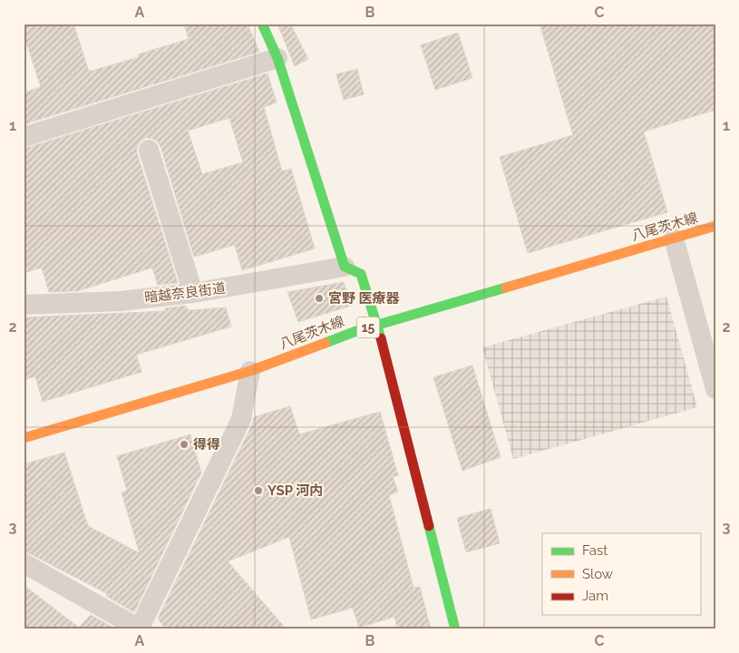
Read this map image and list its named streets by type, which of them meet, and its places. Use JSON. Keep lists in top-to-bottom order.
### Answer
{
  "streets": {
    "main road": ["八尾茨木線", "15"],
    "street": ["暗越奈良街道"]
  },
  "places": ["宮野 医療器", "得得", "YSP 河内"],
  "legend": ["Fast", "Slow", "Jam"],
  "grid": {
    "columns": ["A", "B", "C"],
    "rows": ["1", "2", "3"]
  }
}
